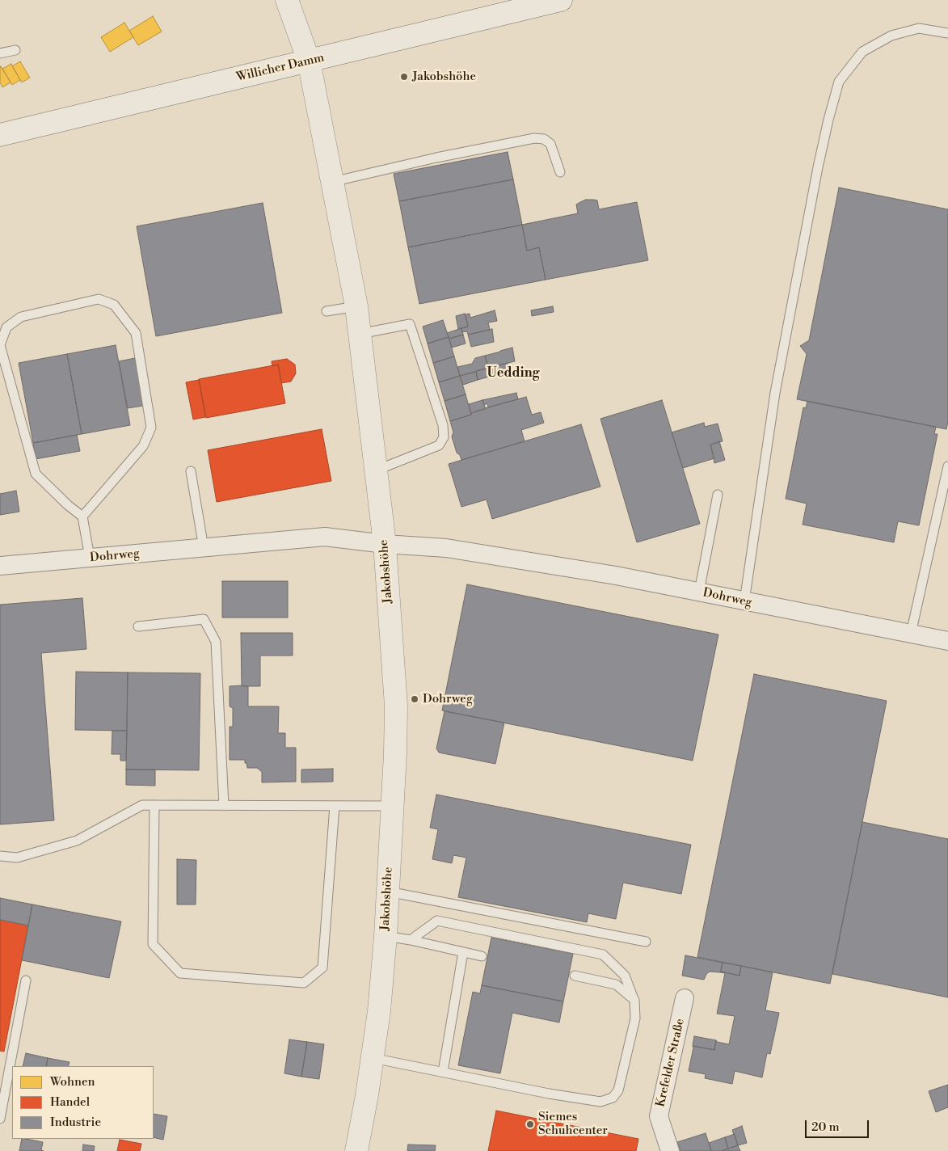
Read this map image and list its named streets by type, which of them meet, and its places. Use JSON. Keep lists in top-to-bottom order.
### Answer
{
  "streets": {
    "street": [
      "Willicher Damm",
      "Dohrweg",
      "Jakobshöhe",
      "Krefelder Straße"
    ]
  },
  "crossings": [
    ["Willicher Damm", "Jakobshöhe"],
    ["Dohrweg", "Jakobshöhe"]
  ],
  "districts": ["Uedding"],
  "places": ["Jakobshöhe", "Dohrweg", "Siemes Schuhcenter"],
  "legend": ["Wohnen", "Handel", "Industrie"],
  "scale_bar": "20 m"
}
